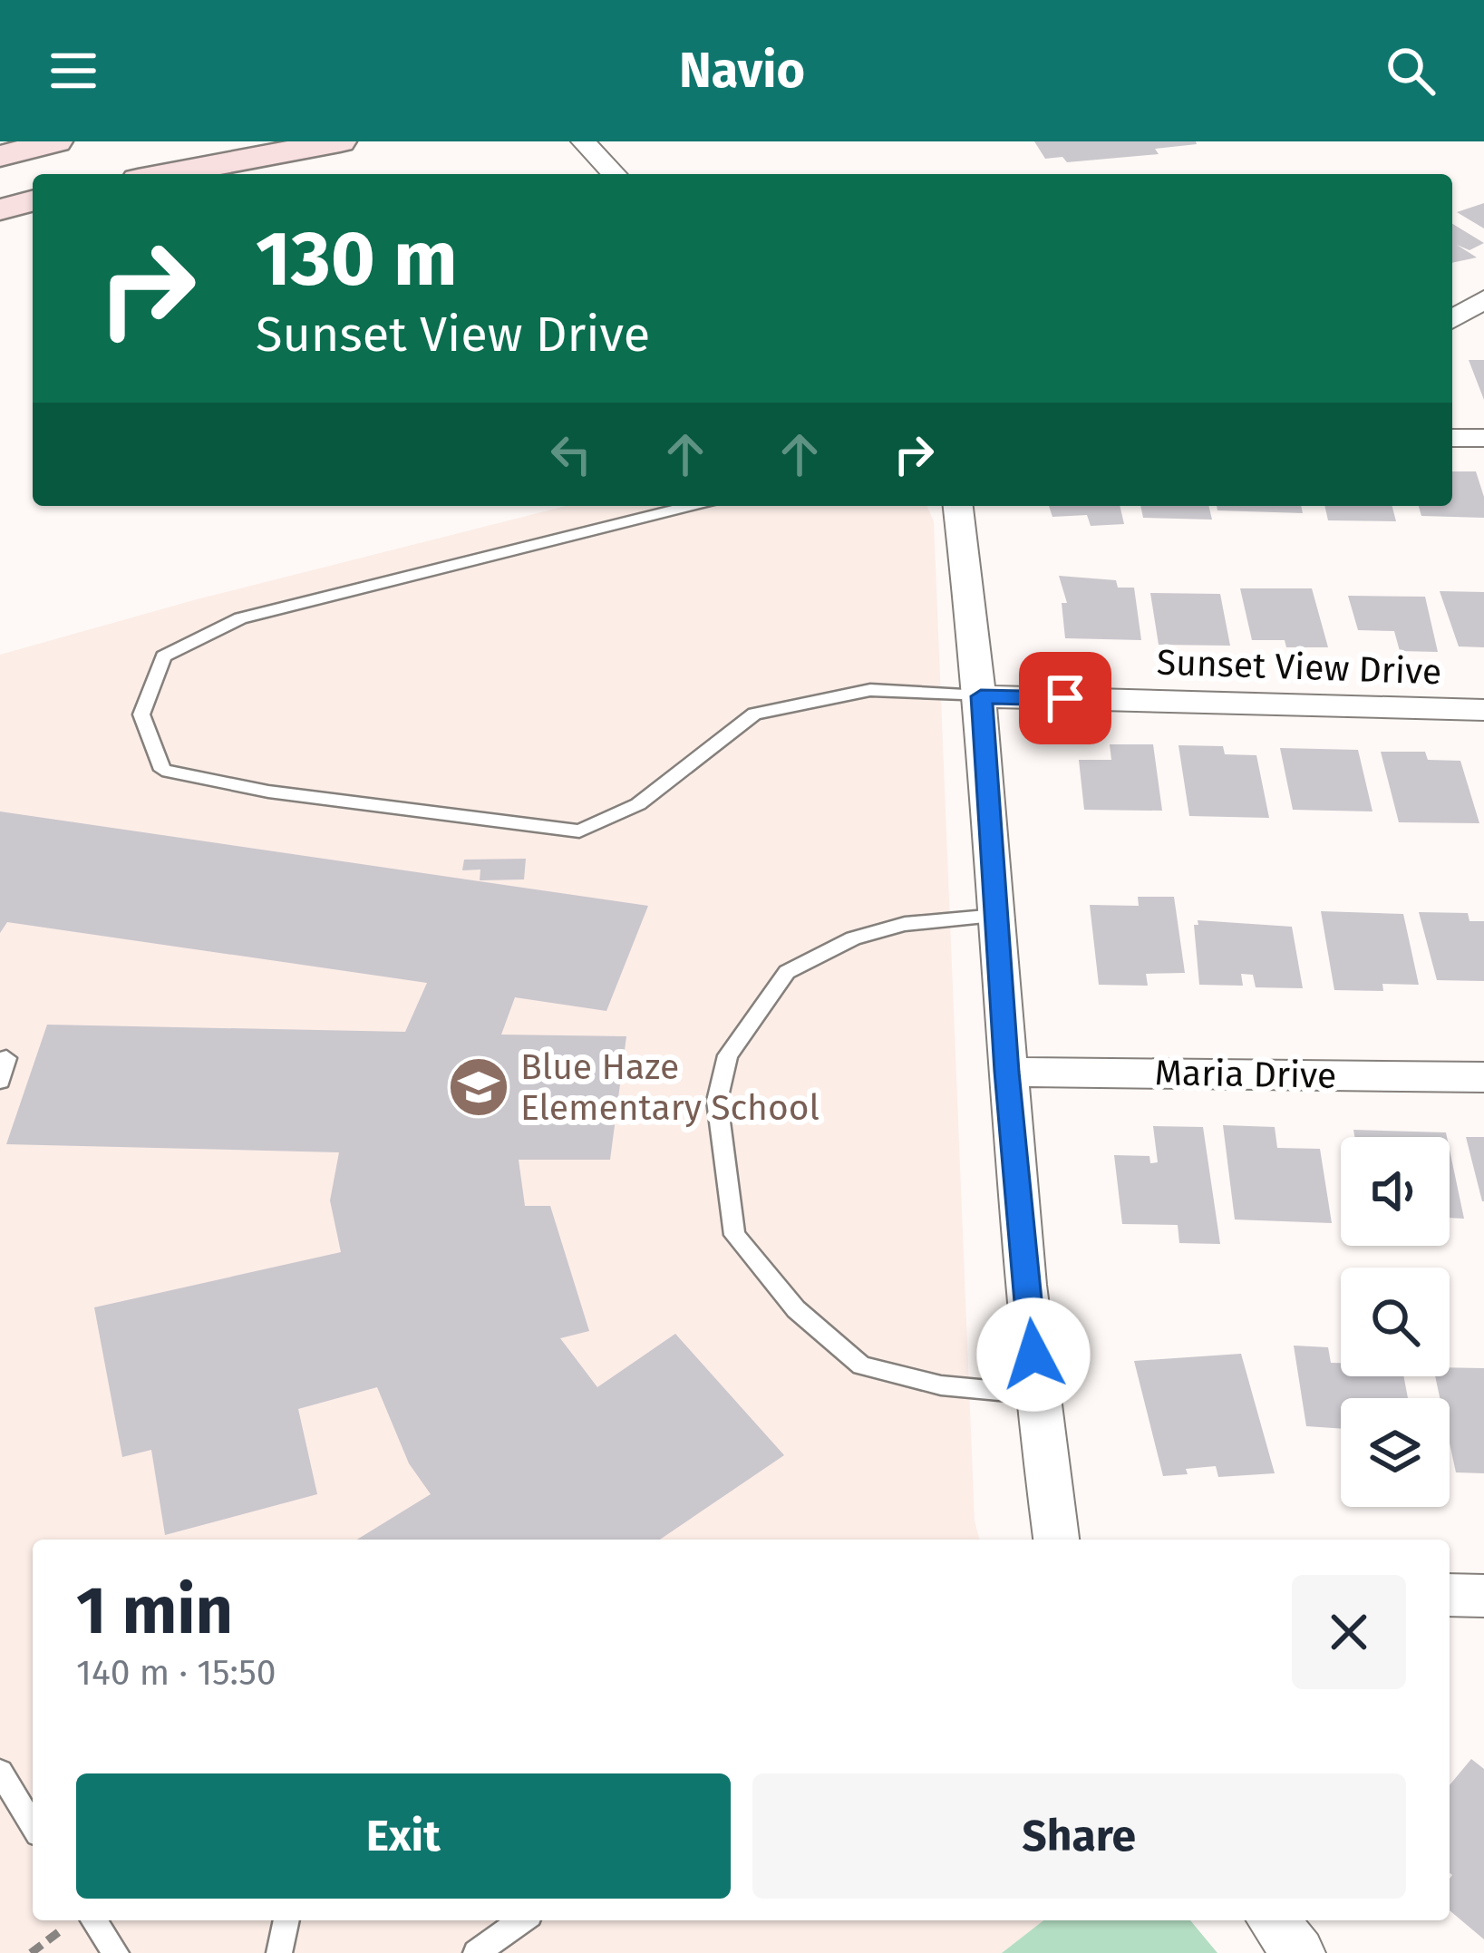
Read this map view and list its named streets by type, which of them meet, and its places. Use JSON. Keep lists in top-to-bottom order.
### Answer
{
  "streets": {
    "street": ["Sunset View Drive", "Maria Drive"]
  },
  "places": {
    "school or university": ["Blue Haze Elementary School"]
  },
  "page": {
    "header": "Navio",
    "turn": ["130 m", "Sunset View Drive"],
    "heading": ["1 min", "140 m · 15:50"],
    "buttons": ["Exit", "Share"]
  }
}
